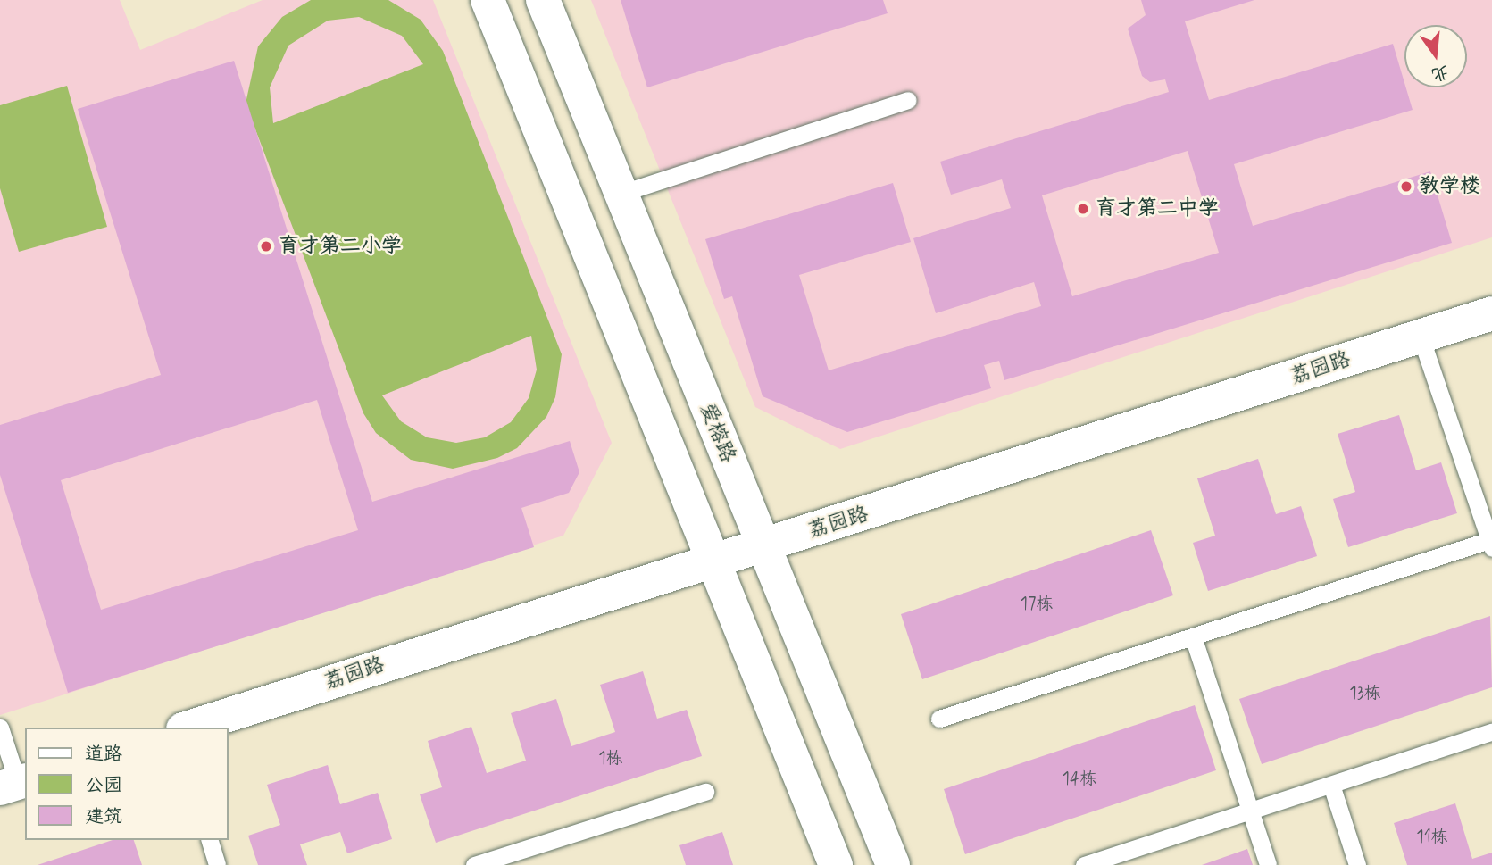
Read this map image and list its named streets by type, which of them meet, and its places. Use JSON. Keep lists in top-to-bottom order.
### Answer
{
  "streets": {
    "street": ["荔园路", "爱榕路"]
  },
  "crossings": [
    ["荔园路", "爱榕路"]
  ],
  "places": ["教学楼", "育才第二中学", "育才第二小学"],
  "house_numbers": [
    "17栋",
    "13栋",
    "1栋",
    "14栋",
    "11栋"
  ],
  "legend": ["道路", "公园", "建筑"],
  "north": "bottom"
}
